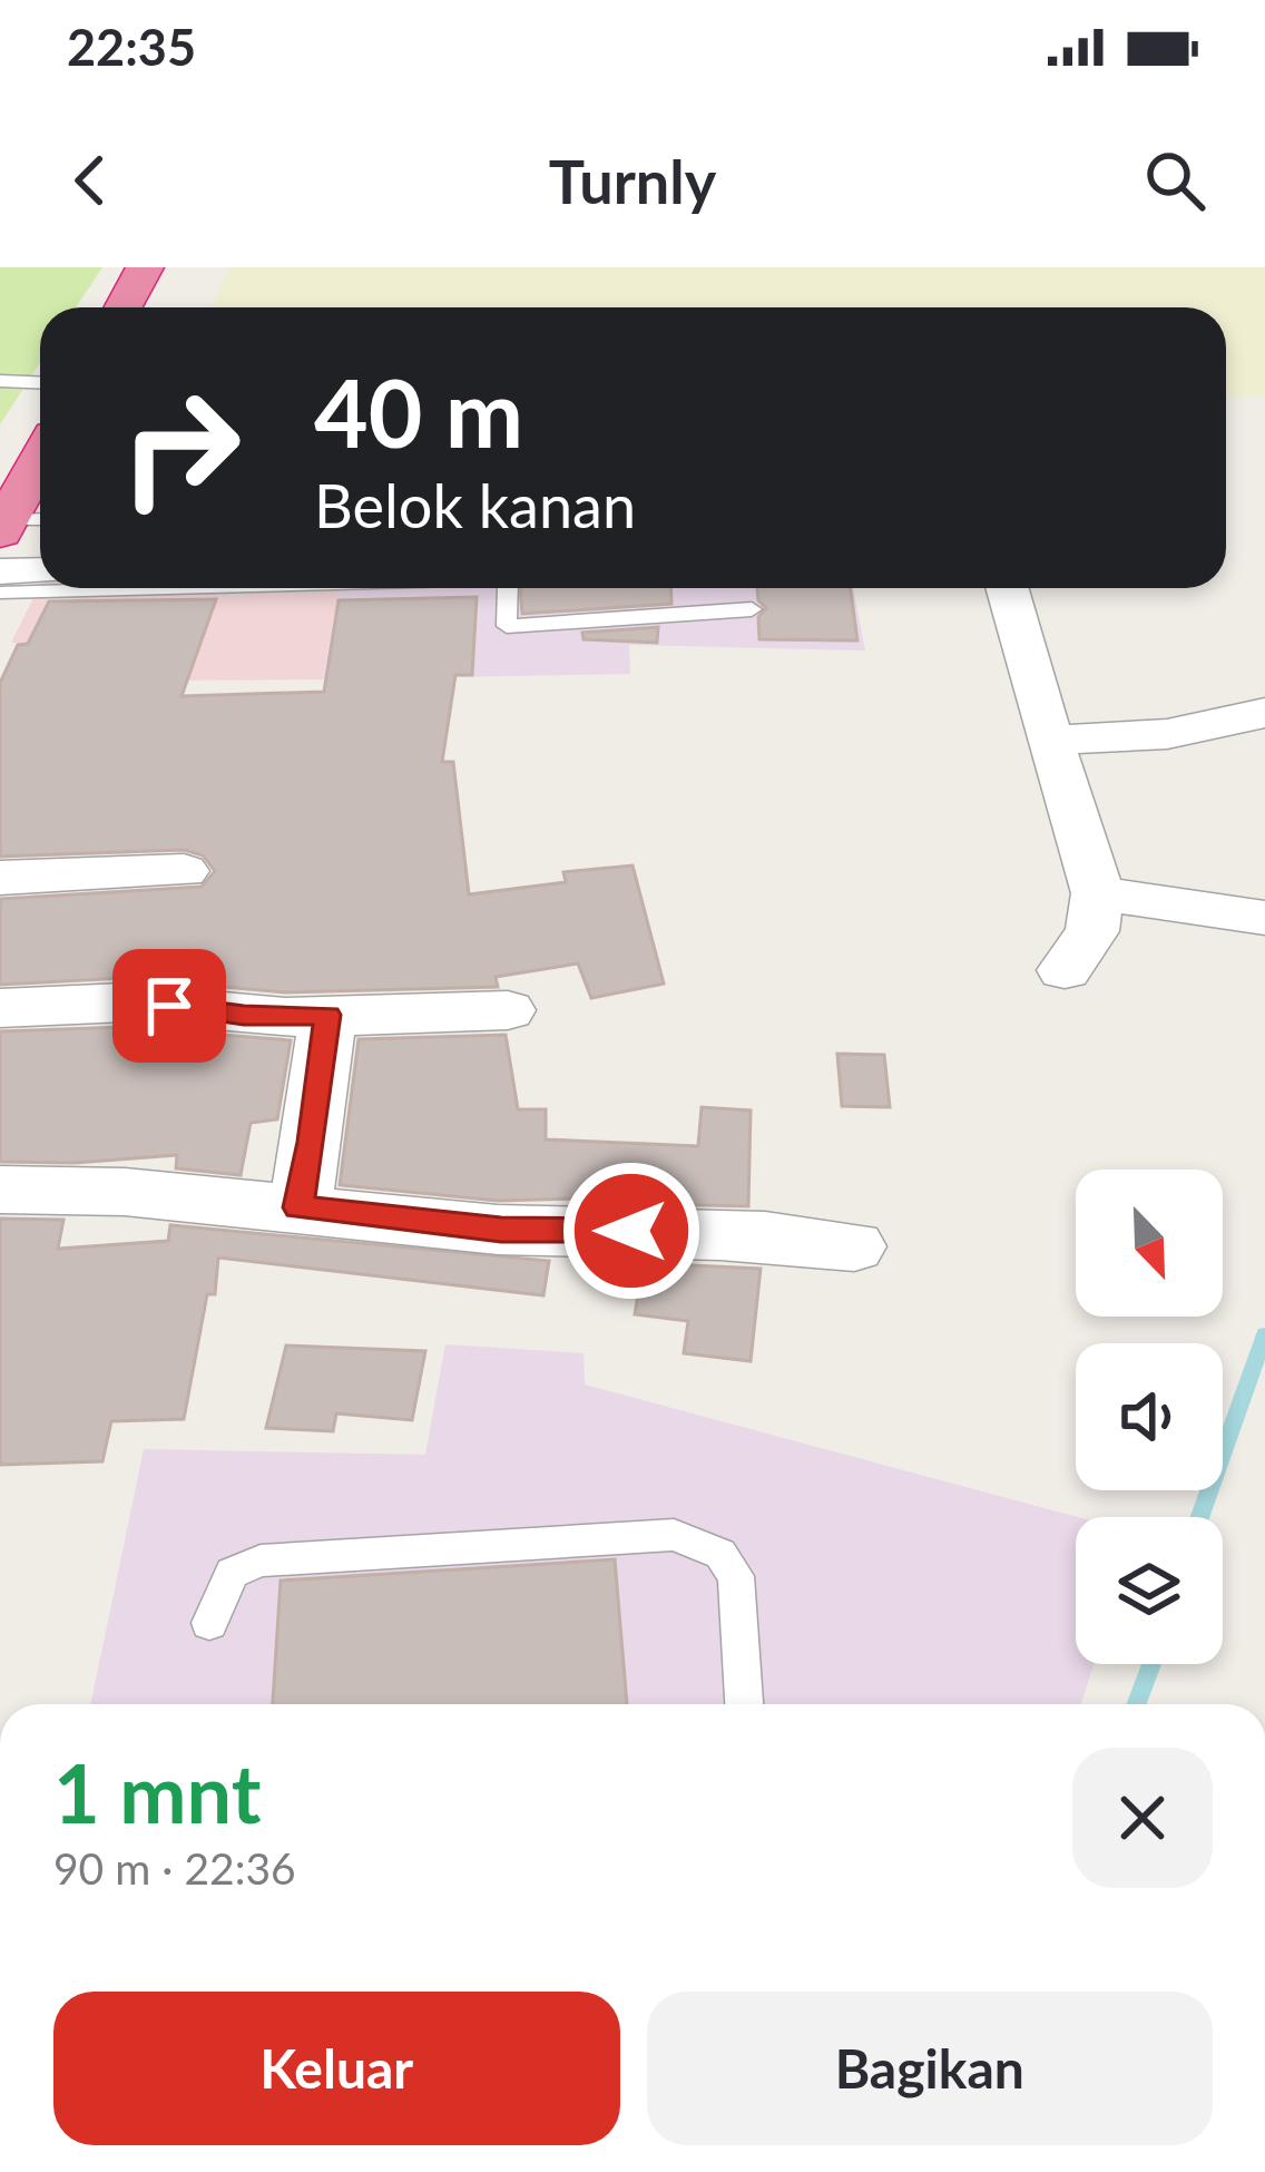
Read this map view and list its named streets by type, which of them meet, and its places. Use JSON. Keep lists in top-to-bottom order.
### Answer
{
  "north": "bottom right",
  "page": {
    "status": "22:35",
    "header": "Turnly",
    "turn": ["40 m", "Belok kanan"],
    "heading": ["1 mnt", "90 m · 22:36"],
    "buttons": ["Keluar", "Bagikan"]
  }
}
